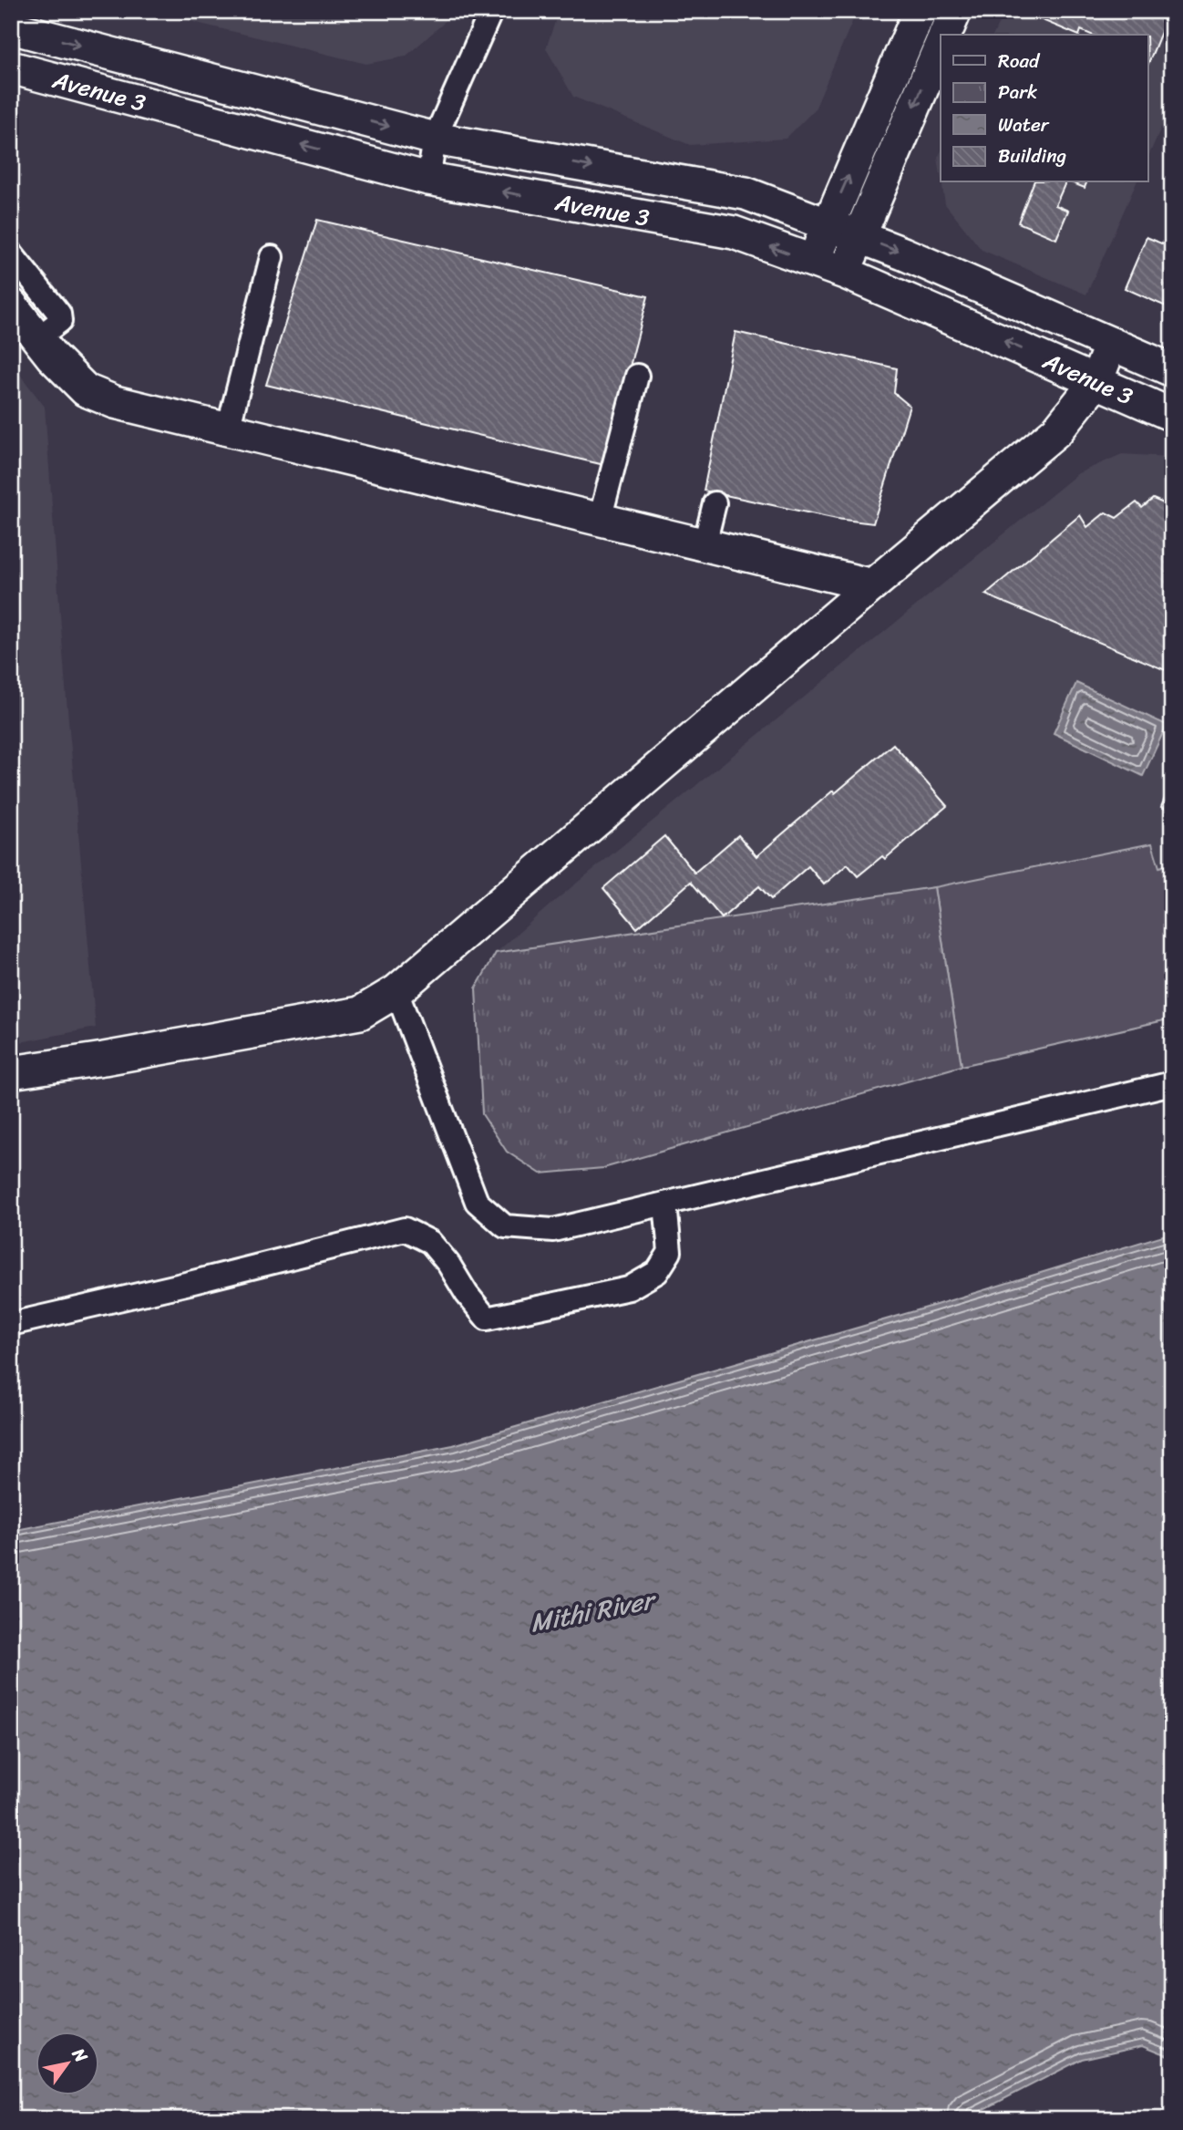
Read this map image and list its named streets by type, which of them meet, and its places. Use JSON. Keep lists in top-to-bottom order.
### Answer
{
  "streets": {
    "street": ["Avenue 3"]
  },
  "water": ["Mithi River"],
  "legend": [
    "Road",
    "Park",
    "Water",
    "Building"
  ],
  "north": "top right"
}
